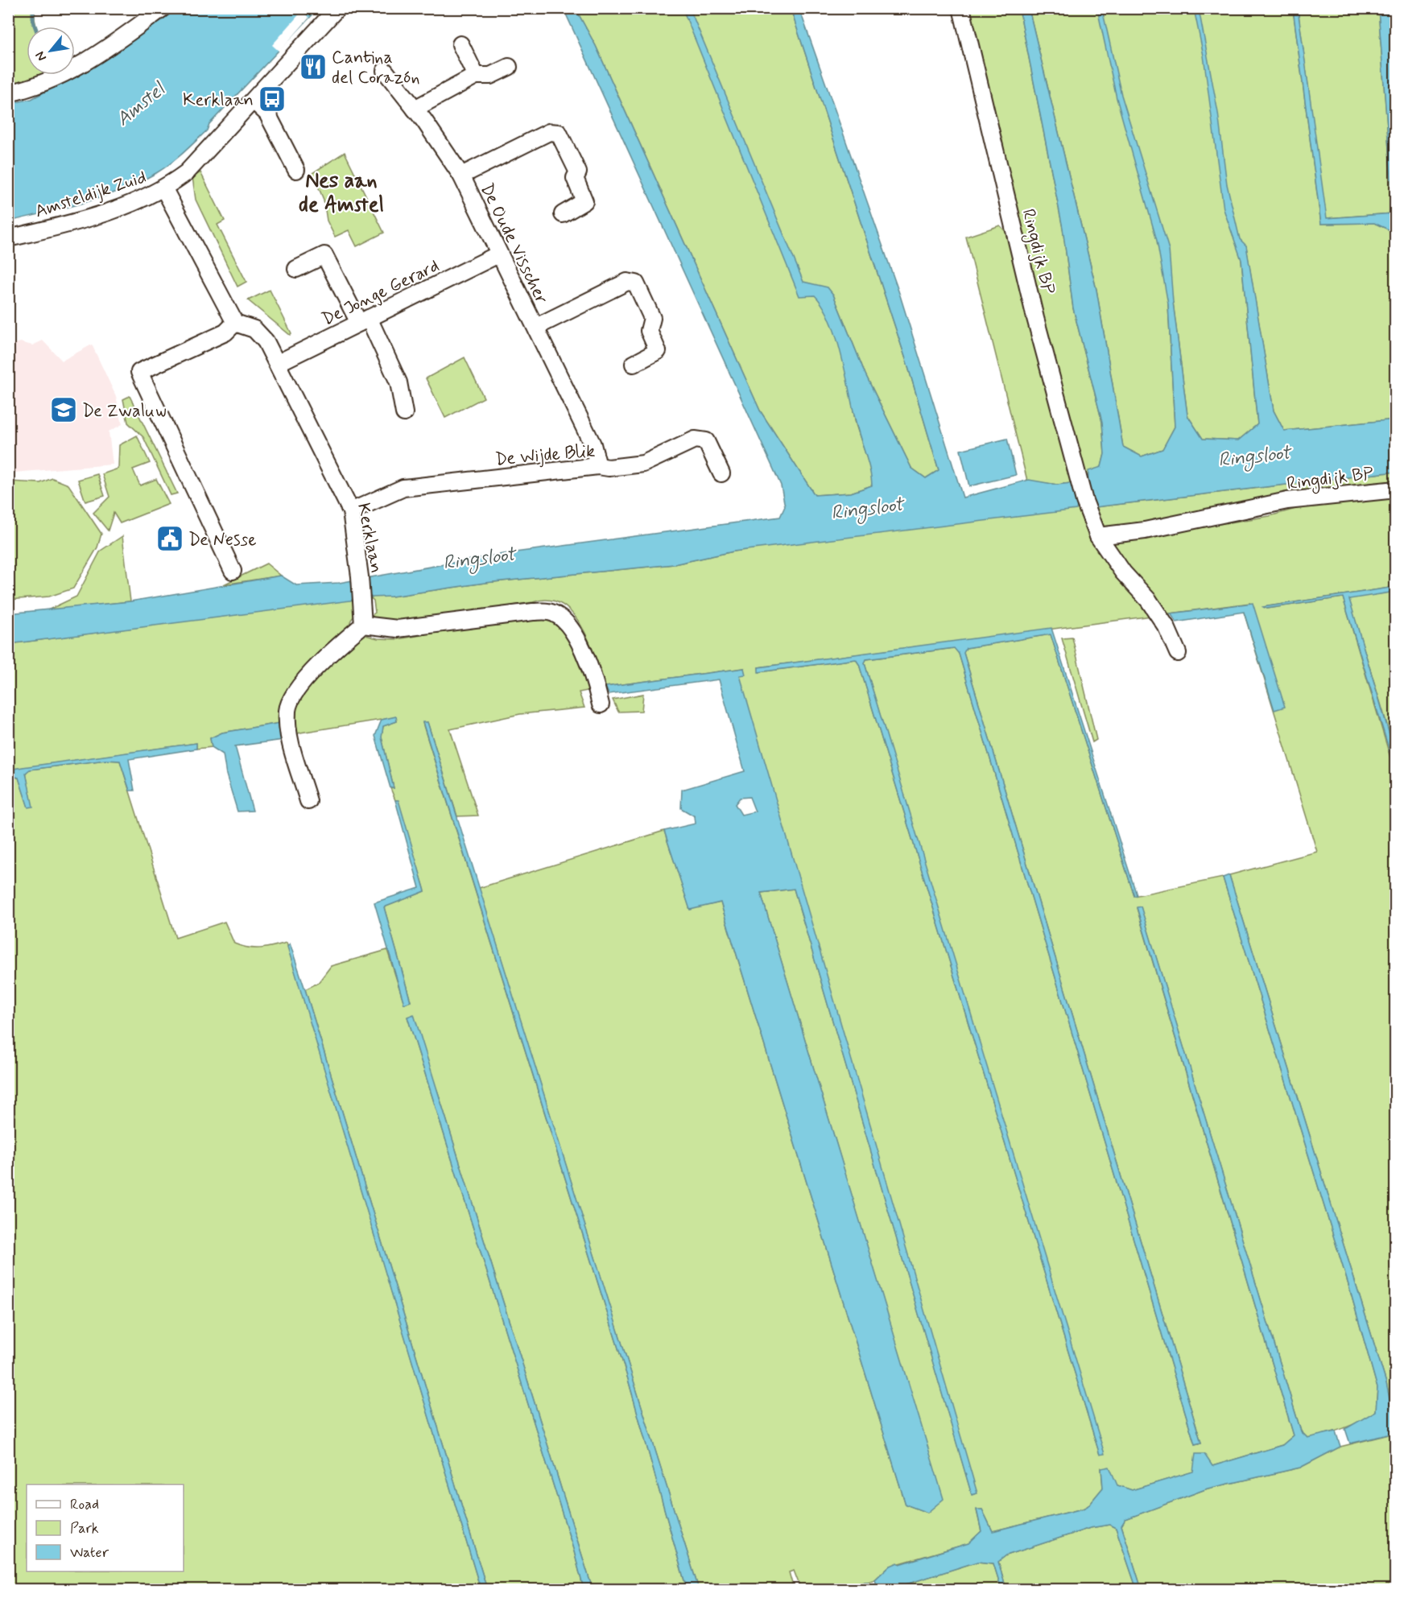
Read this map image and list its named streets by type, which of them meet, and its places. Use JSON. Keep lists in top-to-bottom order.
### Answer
{
  "streets": {
    "street": [
      "Amsteldijk Zuid",
      "De Oude Visscher",
      "Ringdijk BP",
      "De Jonge Gerard",
      "De Wijde Blik",
      "Kerklaan"
    ]
  },
  "crossings": [
    ["De Oude Visscher", "De Jonge Gerard"],
    ["De Oude Visscher", "De Wijde Blik"],
    ["De Jonge Gerard", "Kerklaan"],
    ["De Wijde Blik", "Kerklaan"]
  ],
  "districts": ["Nes aan de Amstel"],
  "water": ["Amstel", "Ringsloot"],
  "places": {
    "restaurant": ["Cantina del Corazón"],
    "bus stop": ["Kerklaan"],
    "school or university": ["De Zwaluw"],
    "public building": ["De Nesse"]
  },
  "legend": ["Road", "Park", "Water"],
  "north": "bottom left"
}
